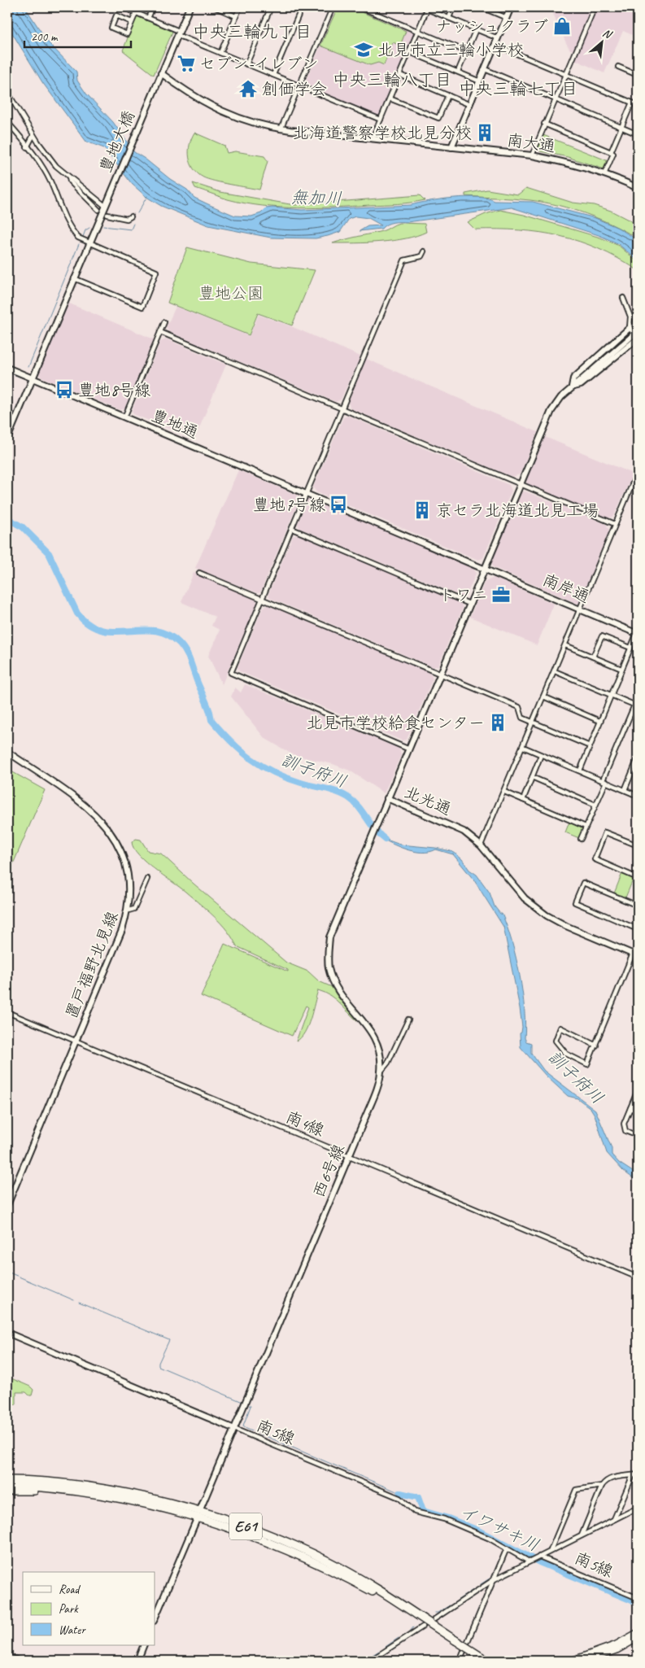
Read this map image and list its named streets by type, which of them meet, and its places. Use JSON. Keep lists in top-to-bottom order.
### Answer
{
  "streets": {
    "highway": ["E61"],
    "street": [
      "豊地大橋",
      "南大通",
      "豊地通",
      "南岸通",
      "北光通",
      "置戸福野北見線",
      "南4線",
      "西6号線",
      "南5線"
    ]
  },
  "crossings": [
    ["豊地大橋", "南大通"],
    ["豊地通", "南岸通"],
    ["豊地通", "北光通"],
    ["南岸通", "北光通"],
    ["北光通", "西6号線"],
    ["置戸福野北見線", "南4線"],
    ["南4線", "西6号線"],
    ["西6号線", "南5線"]
  ],
  "districts": ["中央三輪九丁目", "中央三輪八丁目", "中央三輪七丁目"],
  "water": ["無加川", "訓子府川", "イワサキ川"],
  "parks": ["豊地公園"],
  "places": {
    "shop": ["ナッシュクラブ"],
    "school or university": ["北見市立三輪小学校"],
    "supermarket": ["セブン-イレブン"],
    "temple": ["創価学会"],
    "building": ["北海道警察学校北見分校", "京セラ北海道北見工場", "北見市学校給食センター"],
    "bus stop": ["豊地8号線", "豊地7号線"],
    "office": ["トワニ"]
  },
  "legend": ["Road", "Park", "Water"],
  "scale_bar": "200 m",
  "north": "top right"
}
